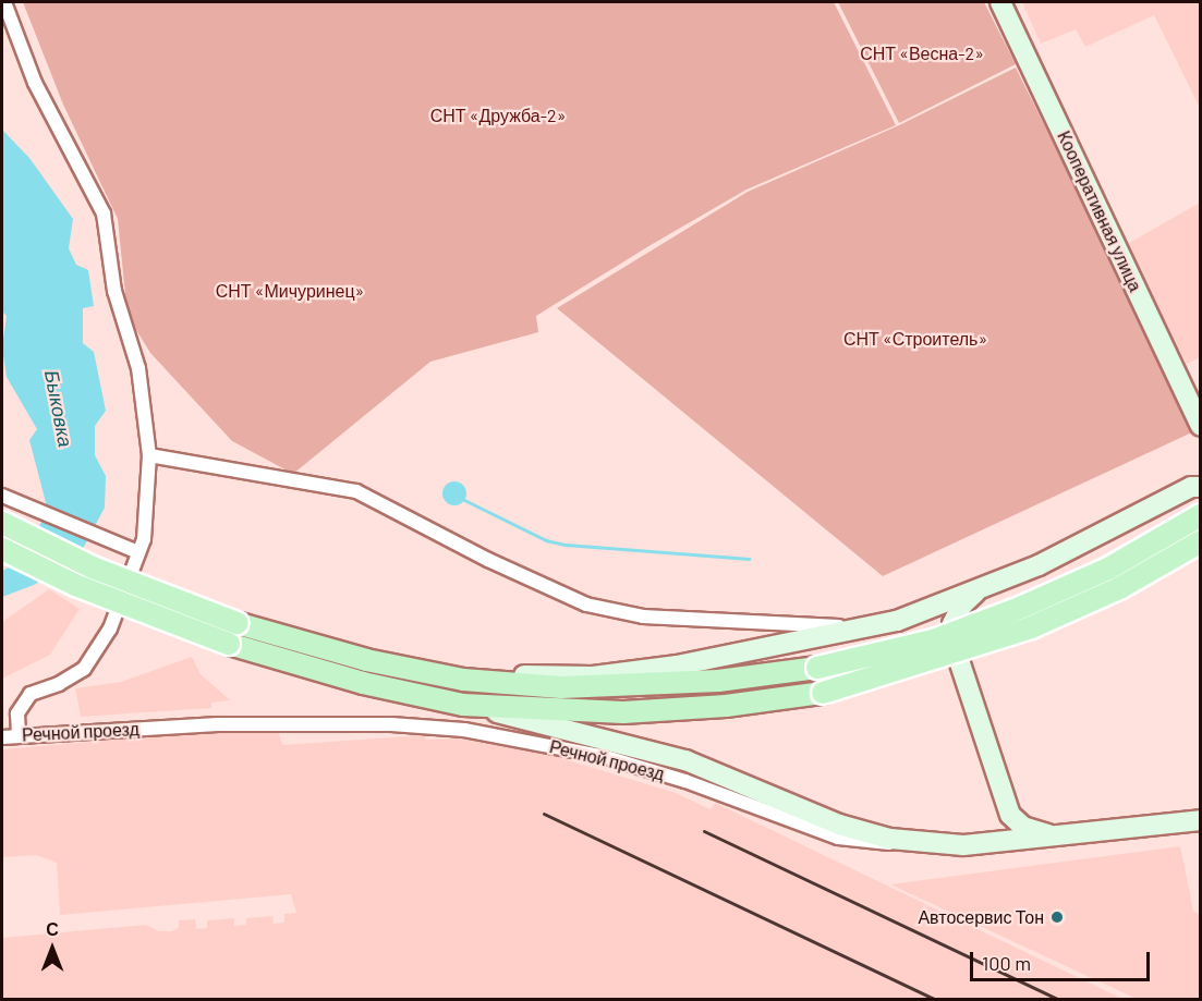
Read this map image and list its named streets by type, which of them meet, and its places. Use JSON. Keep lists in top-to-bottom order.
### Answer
{
  "streets": {
    "main road": ["Кооперативная улица", "Речной проезд"]
  },
  "water": ["Быковка"],
  "parks": [
    "СНТ «Весна-2»",
    "СНТ «Дружба-2»",
    "СНТ «Мичуринец»",
    "СНТ «Строитель»"
  ],
  "places": ["Автосервис Тон"],
  "scale_bar": "100 m",
  "north": "top"
}
